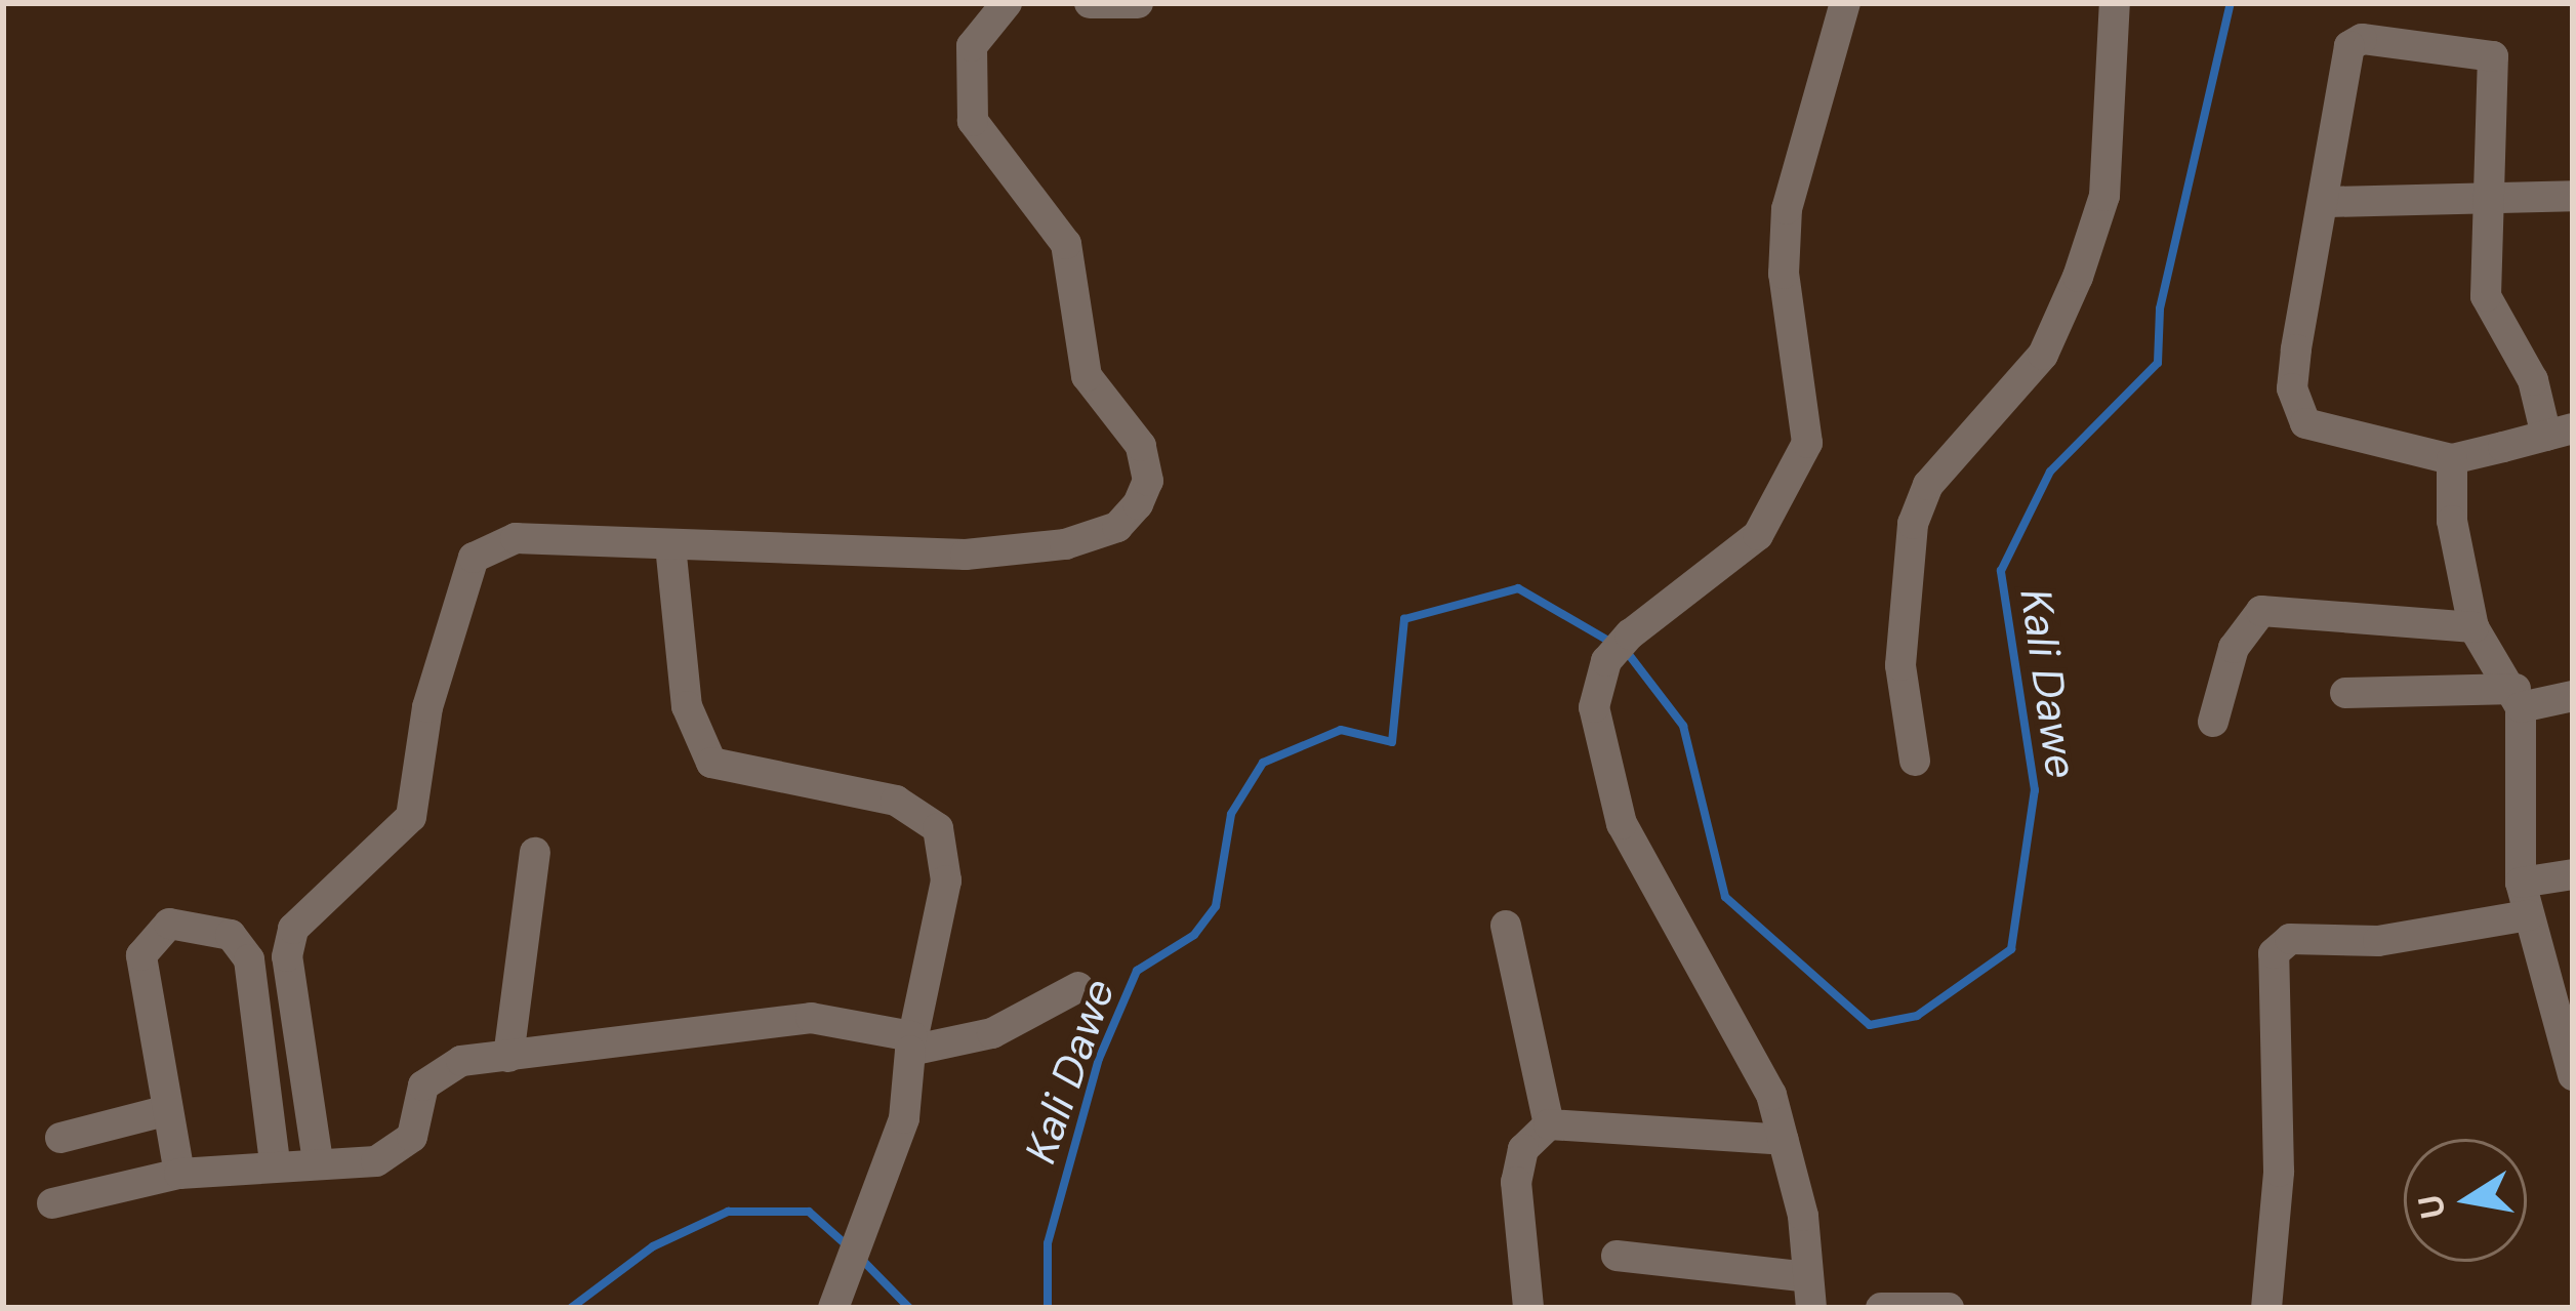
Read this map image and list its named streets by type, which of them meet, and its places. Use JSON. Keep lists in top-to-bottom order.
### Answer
{
  "water": ["Kali Dawe"],
  "north": "left"
}
